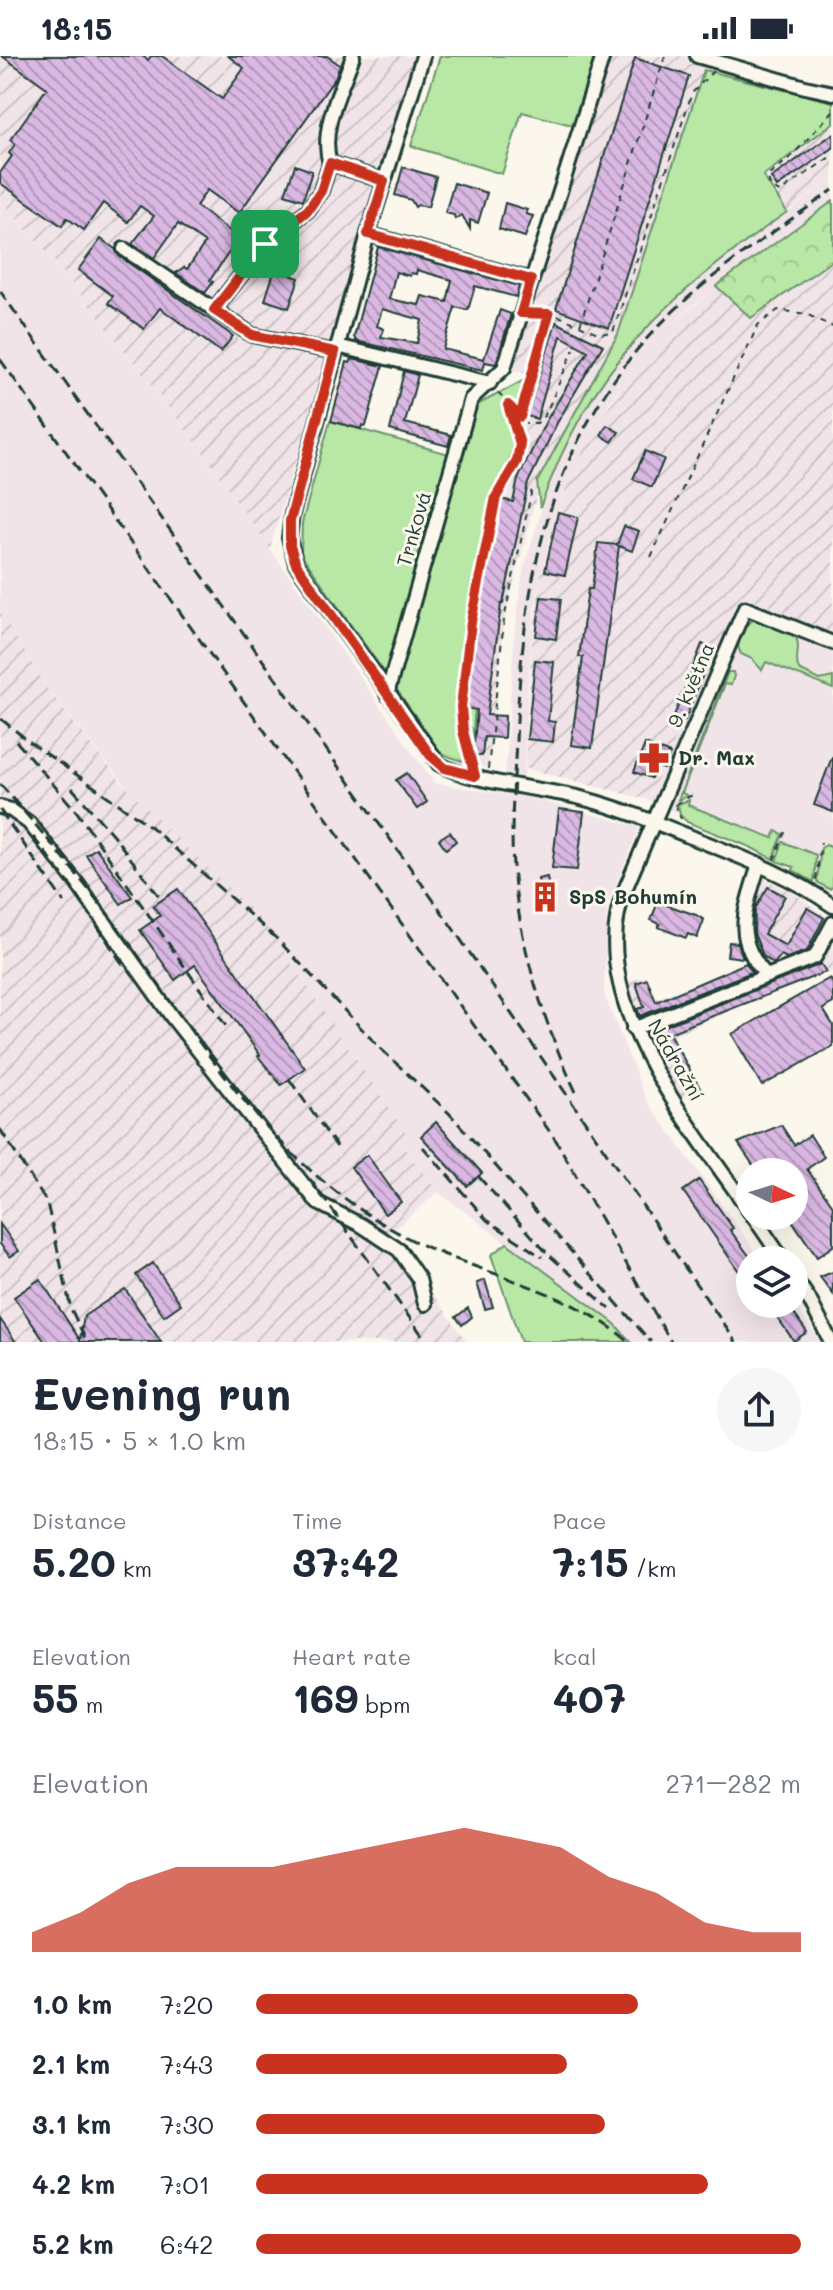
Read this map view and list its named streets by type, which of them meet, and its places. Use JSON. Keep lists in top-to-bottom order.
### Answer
{
  "streets": {
    "street": ["Trnková", "9. května", "Nádražní"]
  },
  "crossings": [
    ["9. května", "Nádražní"]
  ],
  "places": {
    "pharmacy": ["Dr. Max"],
    "building": ["SpS Bohumín"]
  },
  "north": "right",
  "page": {
    "status": "18:15",
    "heading": ["Evening run", "18:15 · 5 × 1.0 km"],
    "stats": [
      ["Distance", "5.20 km"],
      ["Time", "37:42"],
      ["Pace", "7:15 /km"],
      ["Elevation", "55 m"],
      ["Heart rate", "169 bpm"],
      ["kcal", "407"]
    ],
    "chart": ["Elevation", "271–282 m"],
    "list": [
      {
        "name": "1.0 km",
        "note": "7:20"
      },
      {
        "name": "2.1 km",
        "note": "7:43"
      },
      {
        "name": "3.1 km",
        "note": "7:30"
      },
      {
        "name": "4.2 km",
        "note": "7:01"
      },
      {
        "name": "5.2 km",
        "note": "6:42"
      }
    ]
  }
}
